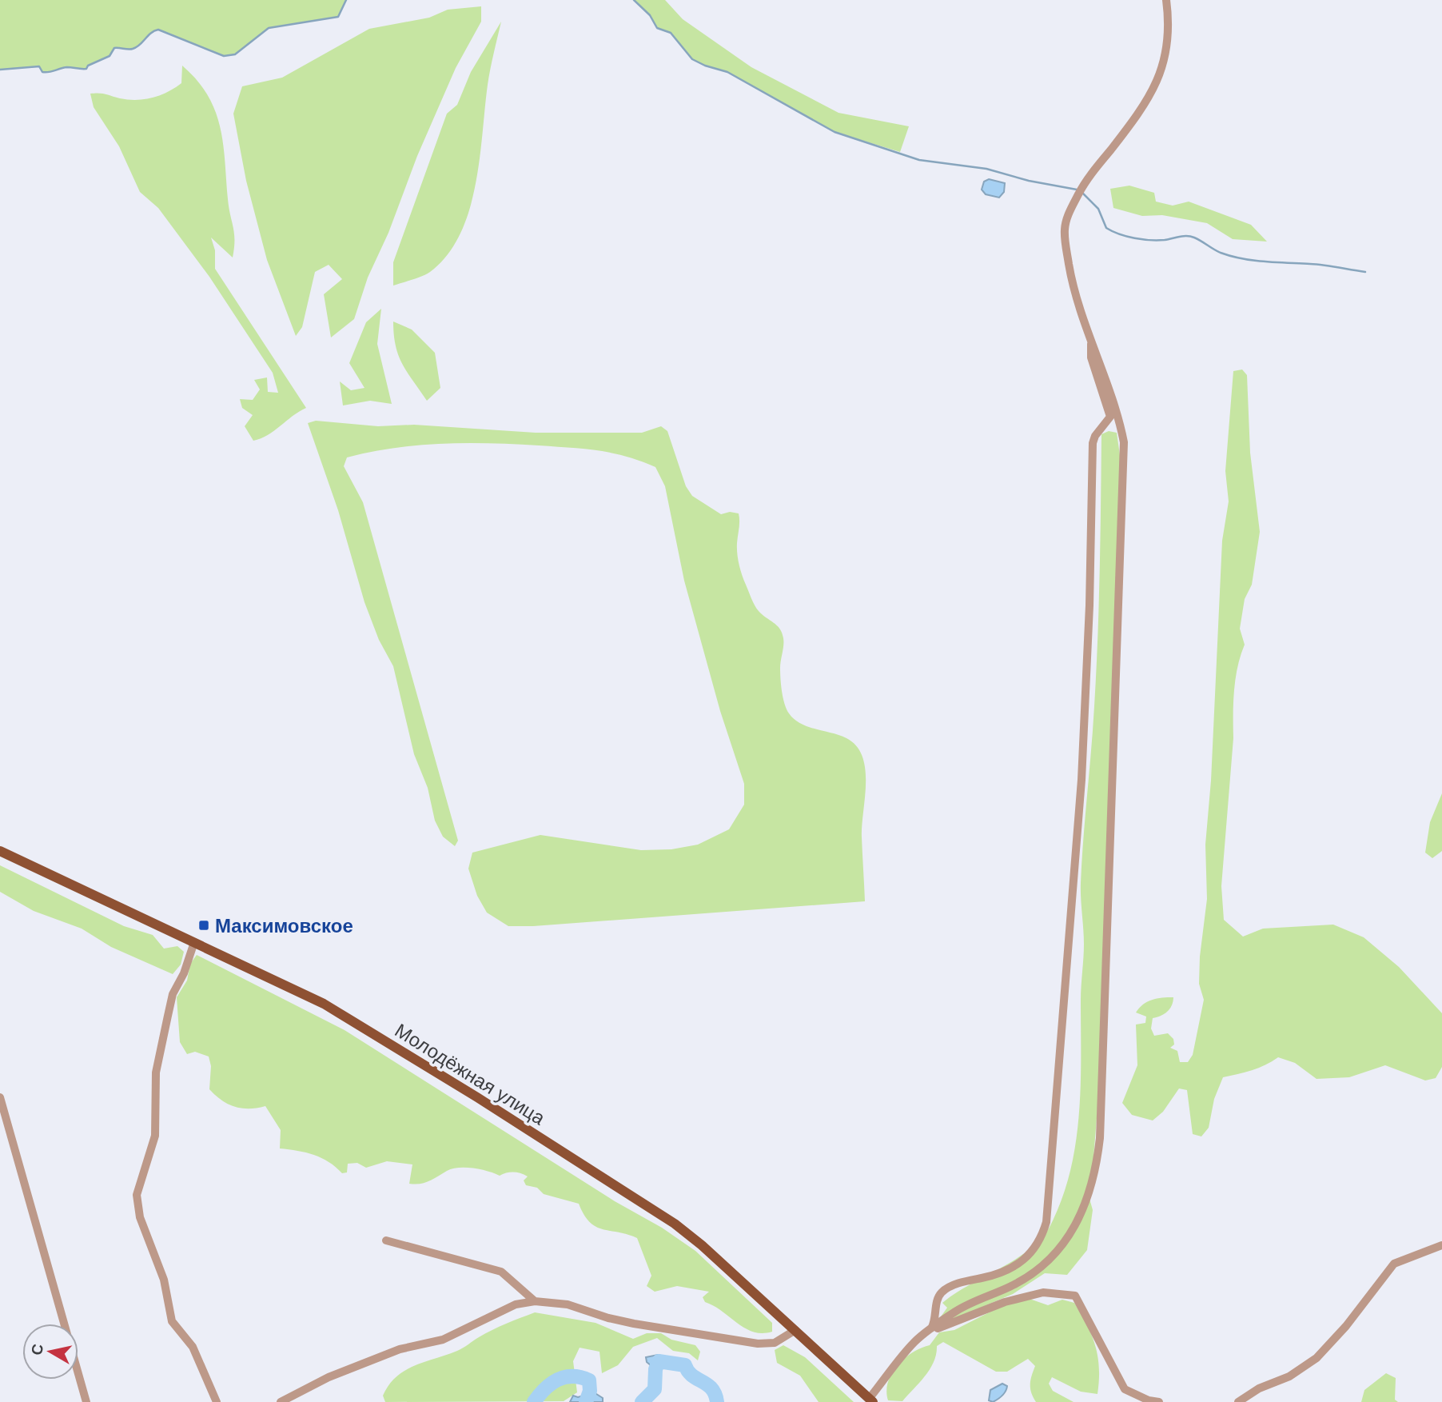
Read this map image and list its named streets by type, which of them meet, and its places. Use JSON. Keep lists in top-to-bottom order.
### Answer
{
  "streets": {
    "main road": ["Молодёжная улица"]
  },
  "places": {
    "transit": ["Максимовское"]
  },
  "north": "left"
}
